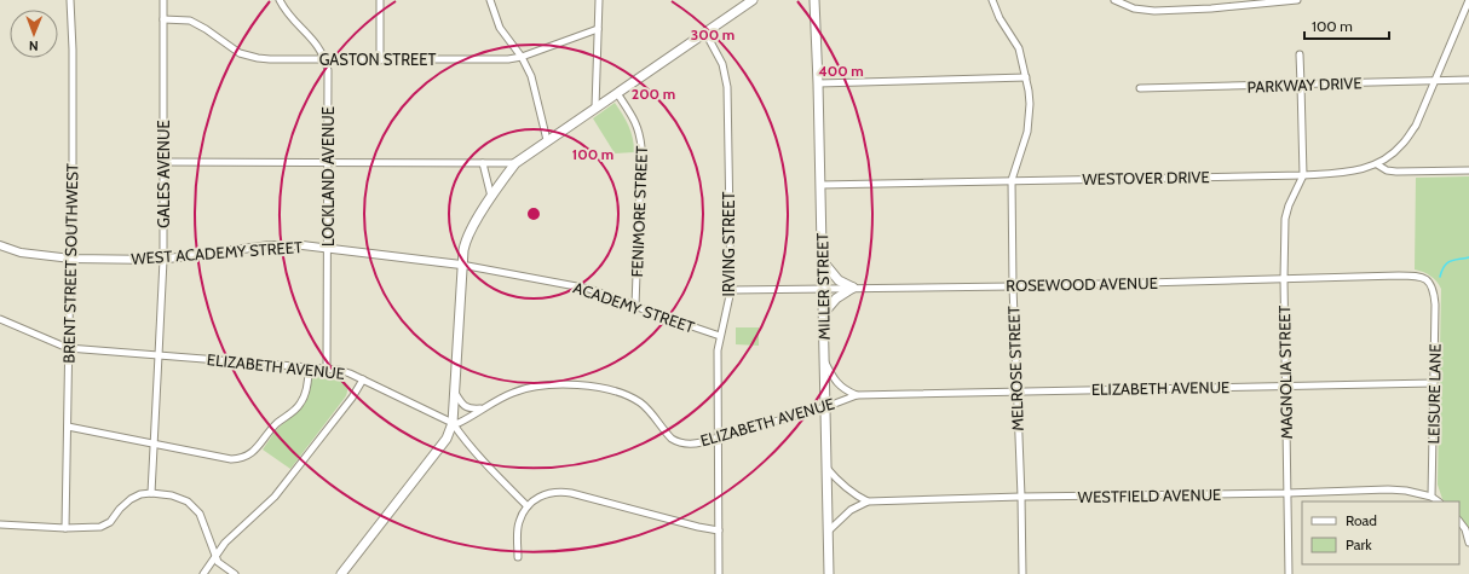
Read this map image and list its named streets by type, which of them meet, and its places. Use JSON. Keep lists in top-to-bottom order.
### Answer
{
  "streets": {
    "main road": ["MILLER STREET"],
    "street": [
      "GASTON STREET",
      "PARKWAY DRIVE",
      "GALES AVENUE",
      "LOCKLAND AVENUE",
      "WESTOVER DRIVE",
      "FENIMORE STREET",
      "IRVING STREET",
      "WEST ACADEMY STREET",
      "BRENT STREET SOUTHWEST",
      "ROSEWOOD AVENUE",
      "ACADEMY STREET",
      "ELIZABETH AVENUE",
      "MELROSE STREET",
      "MAGNOLIA STREET",
      "LEISURE LANE",
      "WESTFIELD AVENUE"
    ]
  },
  "crossings": [
    ["GASTON STREET", "GALES AVENUE"],
    ["GASTON STREET", "LOCKLAND AVENUE"],
    ["GALES AVENUE", "WEST ACADEMY STREET"],
    ["GALES AVENUE", "ELIZABETH AVENUE"],
    ["LOCKLAND AVENUE", "WEST ACADEMY STREET"],
    ["LOCKLAND AVENUE", "ELIZABETH AVENUE"],
    ["WESTOVER DRIVE", "MILLER STREET"],
    ["WESTOVER DRIVE", "MELROSE STREET"],
    ["WESTOVER DRIVE", "MAGNOLIA STREET"],
    ["FENIMORE STREET", "ACADEMY STREET"],
    ["IRVING STREET", "ROSEWOOD AVENUE"],
    ["IRVING STREET", "ACADEMY STREET"],
    ["IRVING STREET", "ELIZABETH AVENUE"],
    ["WEST ACADEMY STREET", "BRENT STREET SOUTHWEST"],
    ["WEST ACADEMY STREET", "ACADEMY STREET"],
    ["BRENT STREET SOUTHWEST", "ELIZABETH AVENUE"],
    ["ROSEWOOD AVENUE", "MILLER STREET"],
    ["ROSEWOOD AVENUE", "MELROSE STREET"],
    ["ROSEWOOD AVENUE", "MAGNOLIA STREET"],
    ["ROSEWOOD AVENUE", "LEISURE LANE"],
    ["MILLER STREET", "ELIZABETH AVENUE"],
    ["MILLER STREET", "WESTFIELD AVENUE"],
    ["ELIZABETH AVENUE", "MELROSE STREET"],
    ["ELIZABETH AVENUE", "MAGNOLIA STREET"],
    ["ELIZABETH AVENUE", "LEISURE LANE"],
    ["MELROSE STREET", "WESTFIELD AVENUE"],
    ["MAGNOLIA STREET", "WESTFIELD AVENUE"],
    ["LEISURE LANE", "WESTFIELD AVENUE"]
  ],
  "legend": ["Road", "Park"],
  "scale_bar": "100 m",
  "north": "bottom",
  "rings": [
    "300 m",
    "400 m",
    "200 m",
    "100 m"
  ]
}
